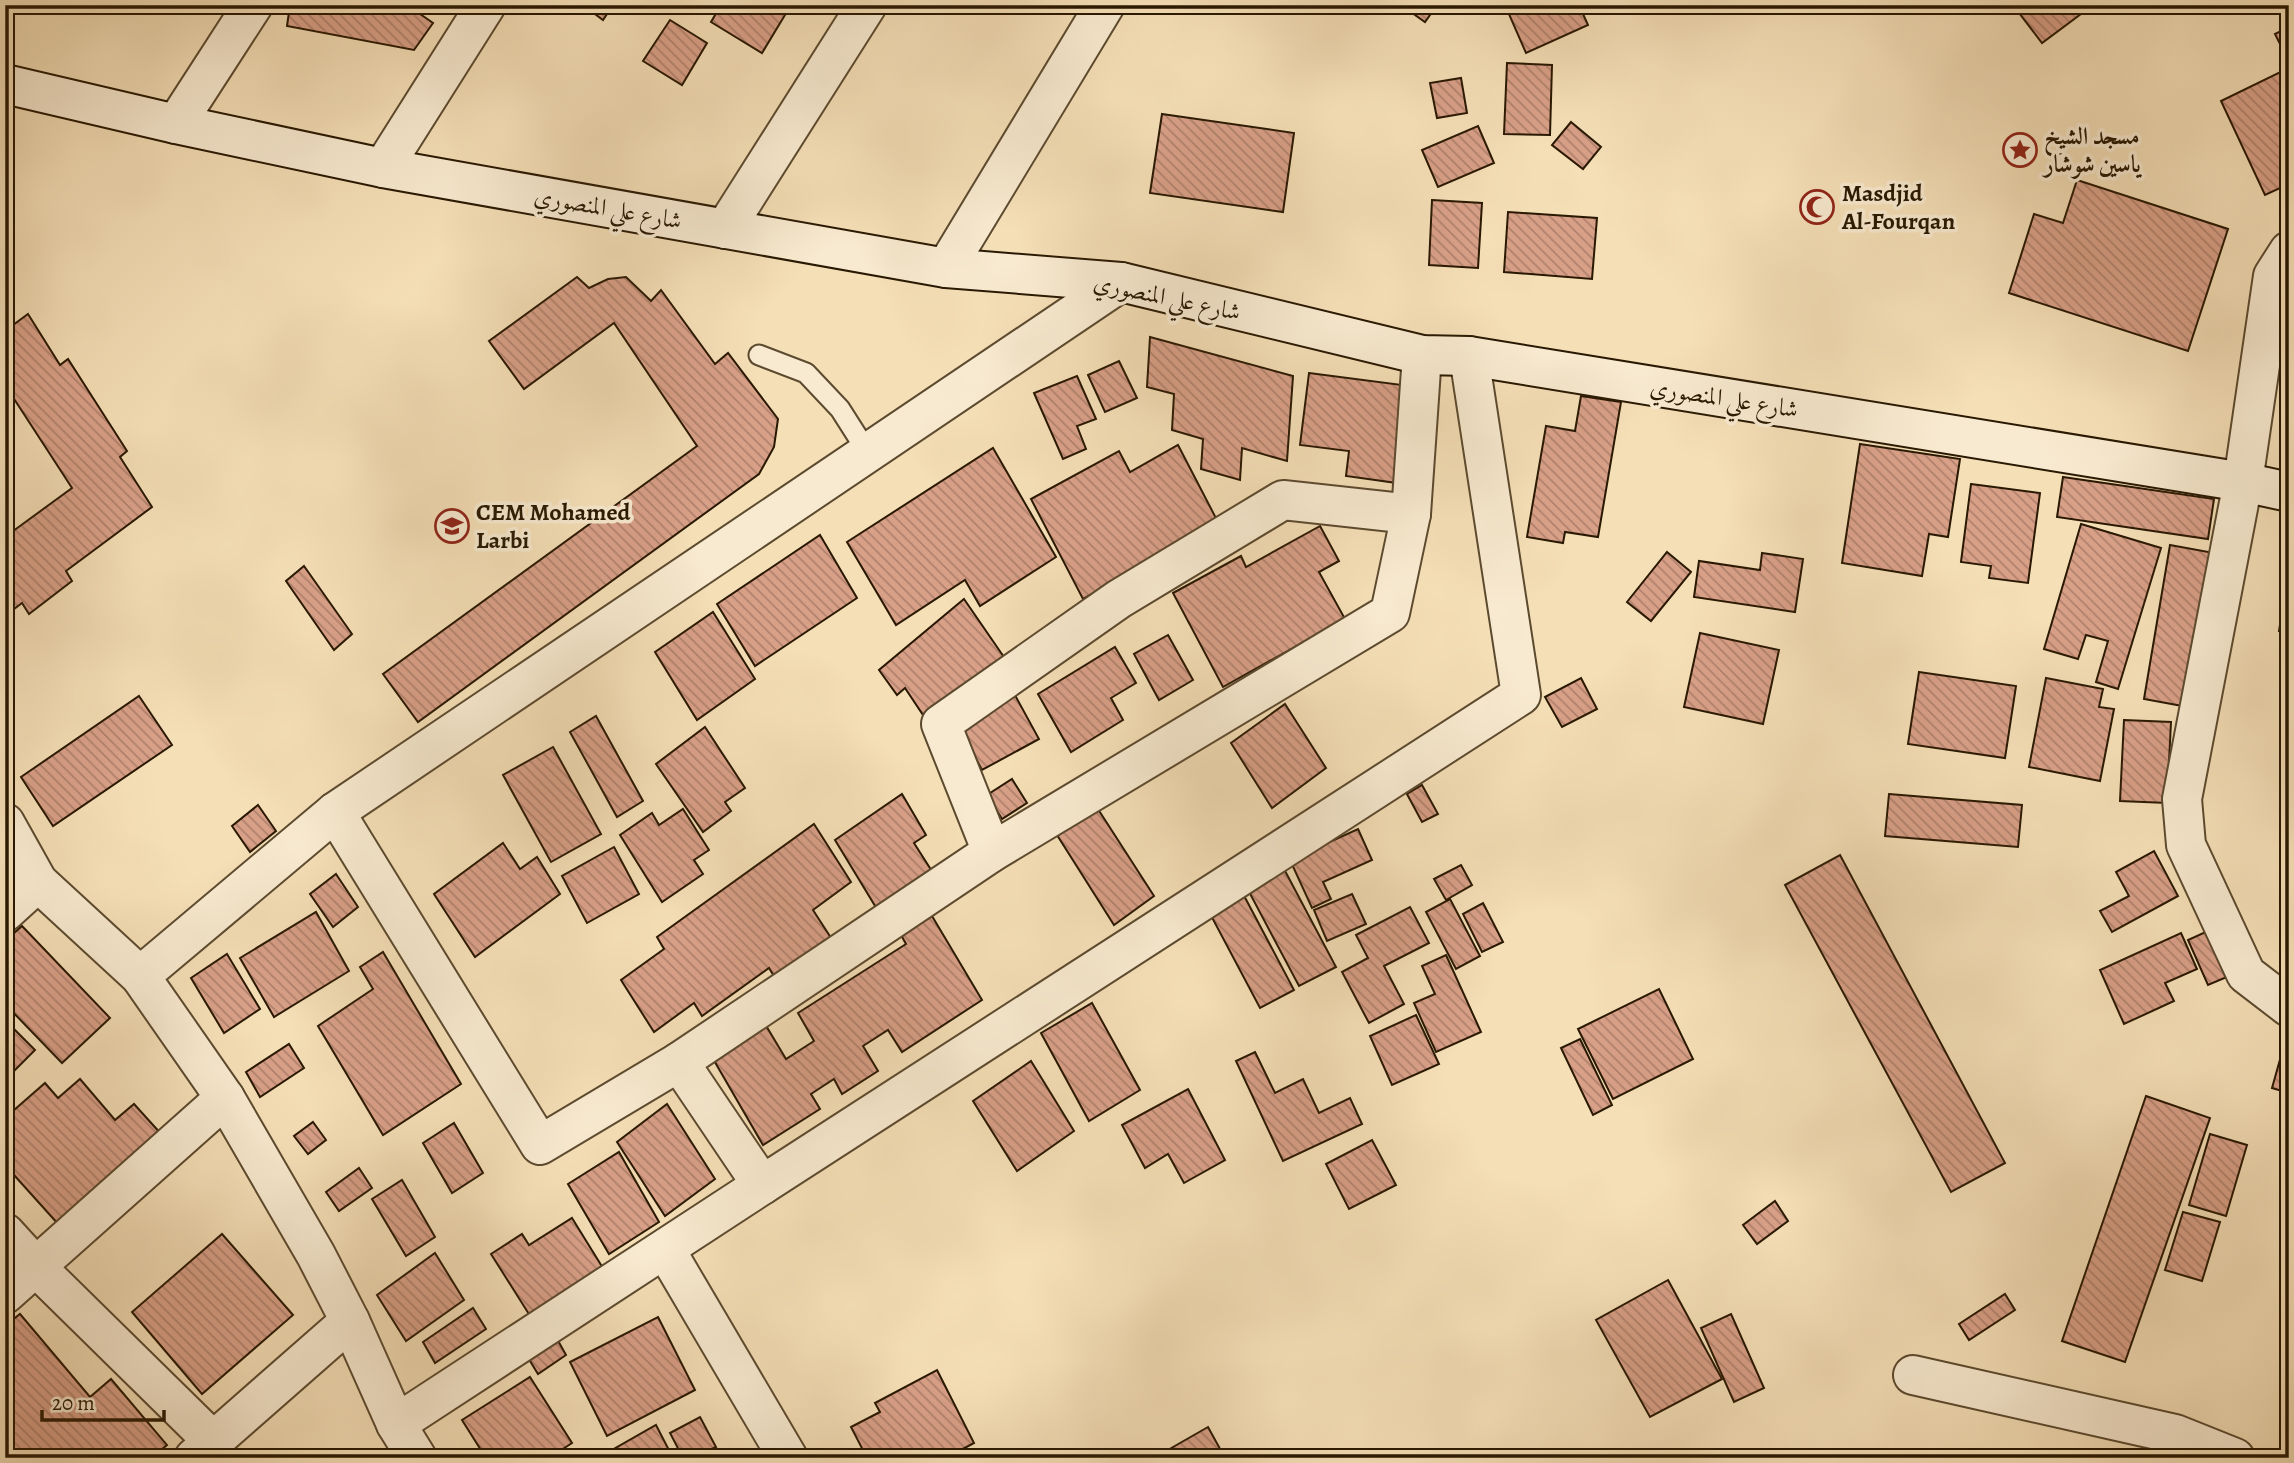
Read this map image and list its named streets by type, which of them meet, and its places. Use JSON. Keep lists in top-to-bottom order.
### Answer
{
  "streets": {
    "street": ["شارع علي المنصوري"]
  },
  "places": {
    "place": ["مسجد الشيخ ياسين شوشار"],
    "mosque": ["Masdjid Al-Fourqan"],
    "school or university": ["CEM Mohamed Larbi"]
  },
  "scale_bar": "20 m"
}
